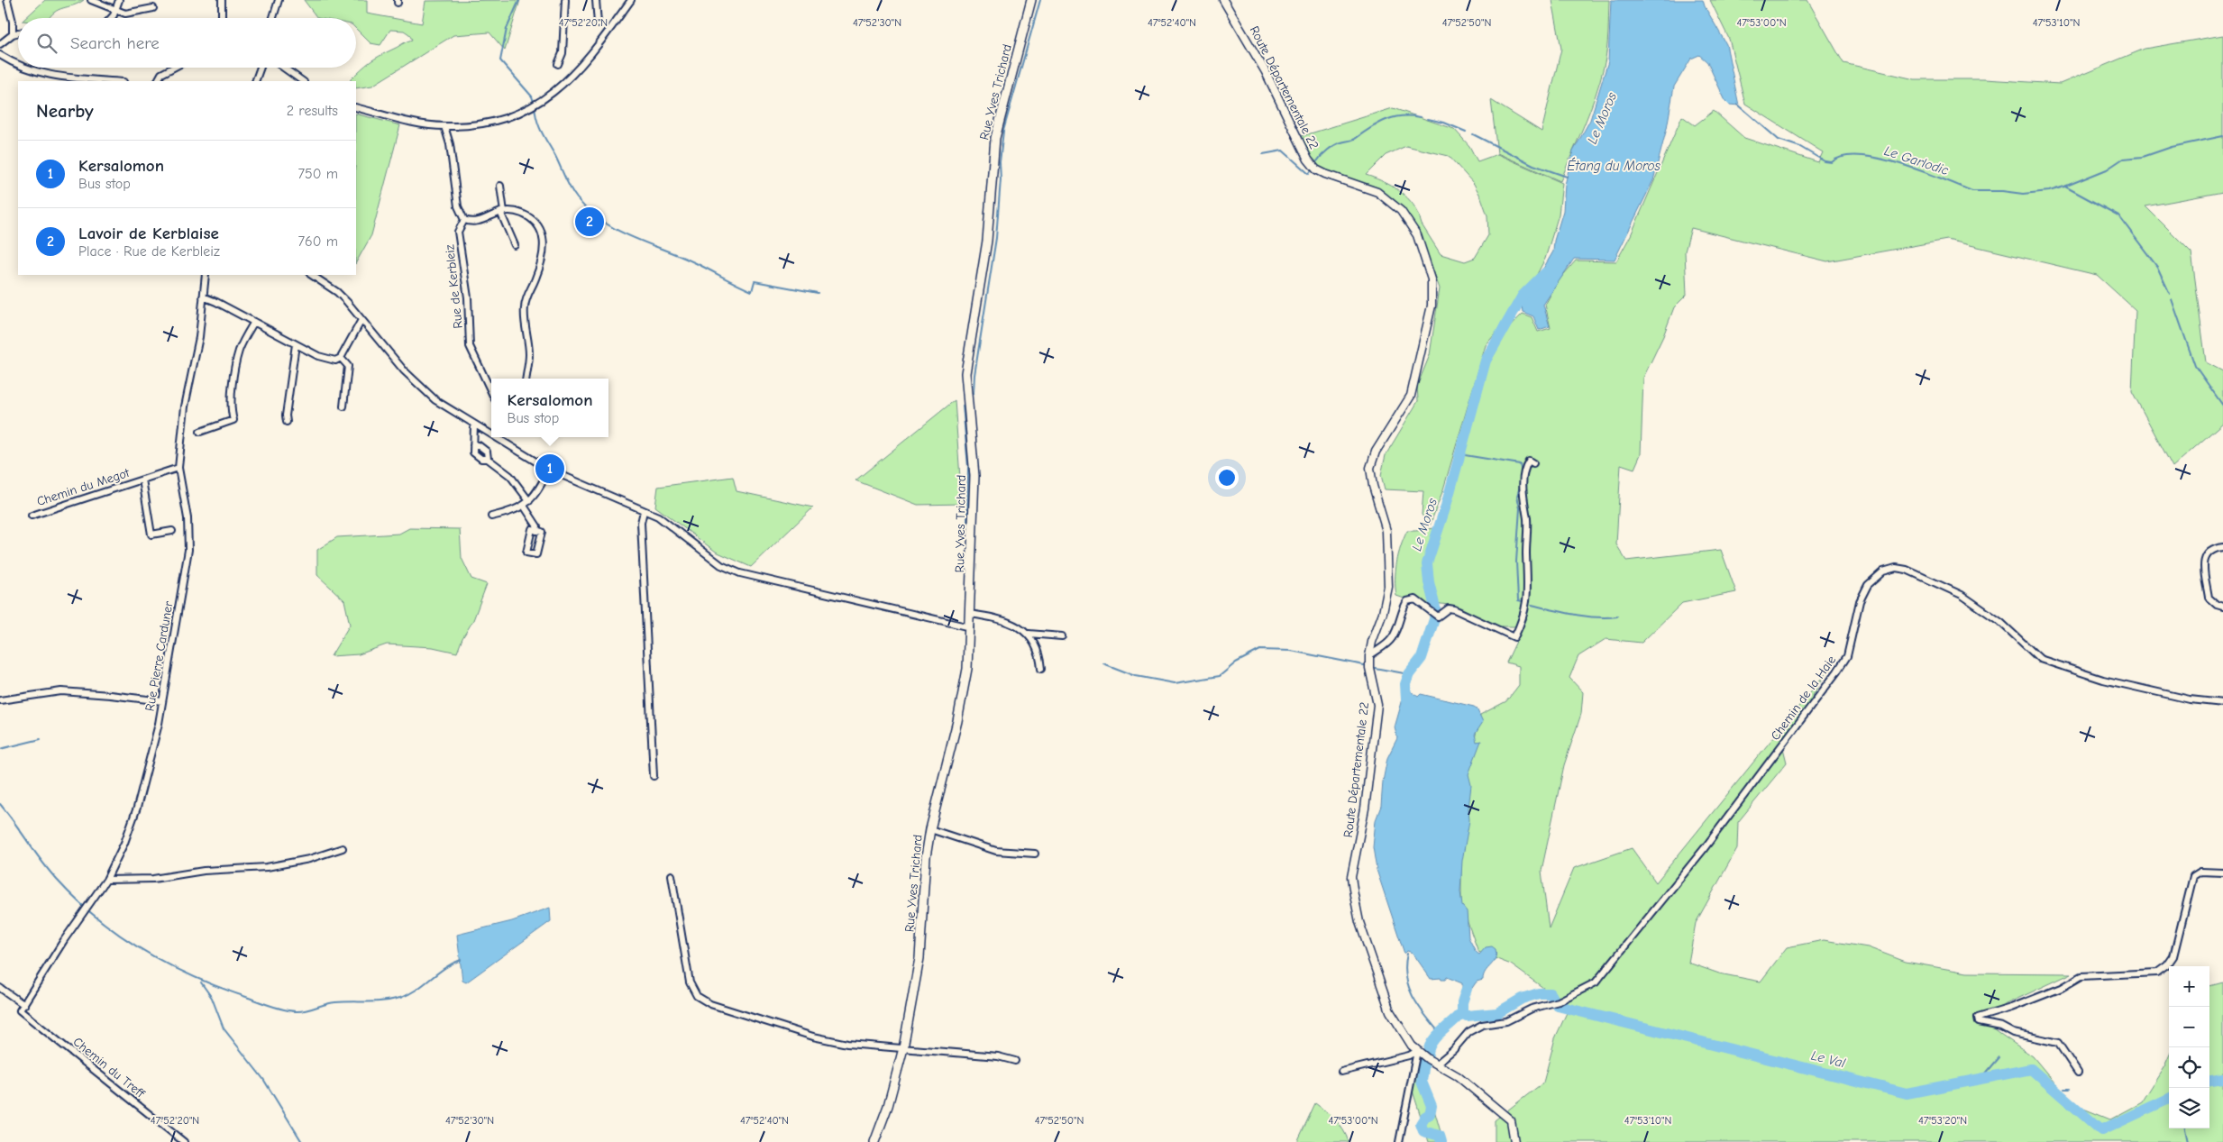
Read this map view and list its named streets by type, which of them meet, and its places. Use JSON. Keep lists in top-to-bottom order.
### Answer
{
  "streets": {
    "main road": ["Rue Yves Trichard"],
    "street": [
      "Route Départementale 22",
      "Rue de Kerbleiz",
      "Chemin du Megot",
      "Rue Pierre Carduner",
      "Chemin de la Haie",
      "Chemin du Treff"
    ]
  },
  "crossings": [
    ["Route Départementale 22", "Chemin de la Haie"],
    ["Chemin du Megot", "Rue Pierre Carduner"],
    ["Rue Pierre Carduner", "Chemin du Treff"]
  ],
  "water": [
    "Le Moros",
    "Le Garlodic",
    "Étang du Moros",
    "Le Val"
  ],
  "page": {
    "search": "Search here",
    "heading": ["Nearby", "2 results"],
    "list": [
      {
        "mark": "1",
        "name": "Kersalomon",
        "note": "Bus stop",
        "value": "750 m"
      },
      {
        "mark": "2",
        "name": "Lavoir de Kerblaise",
        "note": "Place · Rue de Kerbleiz",
        "value": "760 m"
      }
    ],
    "pins": ["2", "1"],
    "popup": ["Kersalomon", "Bus stop"],
    "map_buttons": ["+", "−"]
  },
  "coordinates": [
    "47°52'20\"N",
    "47°52'30\"N",
    "47°52'40\"N",
    "47°52'50\"N",
    "47°53'00\"N",
    "47°53'10\"N",
    "47°53'20\"N"
  ]
}
